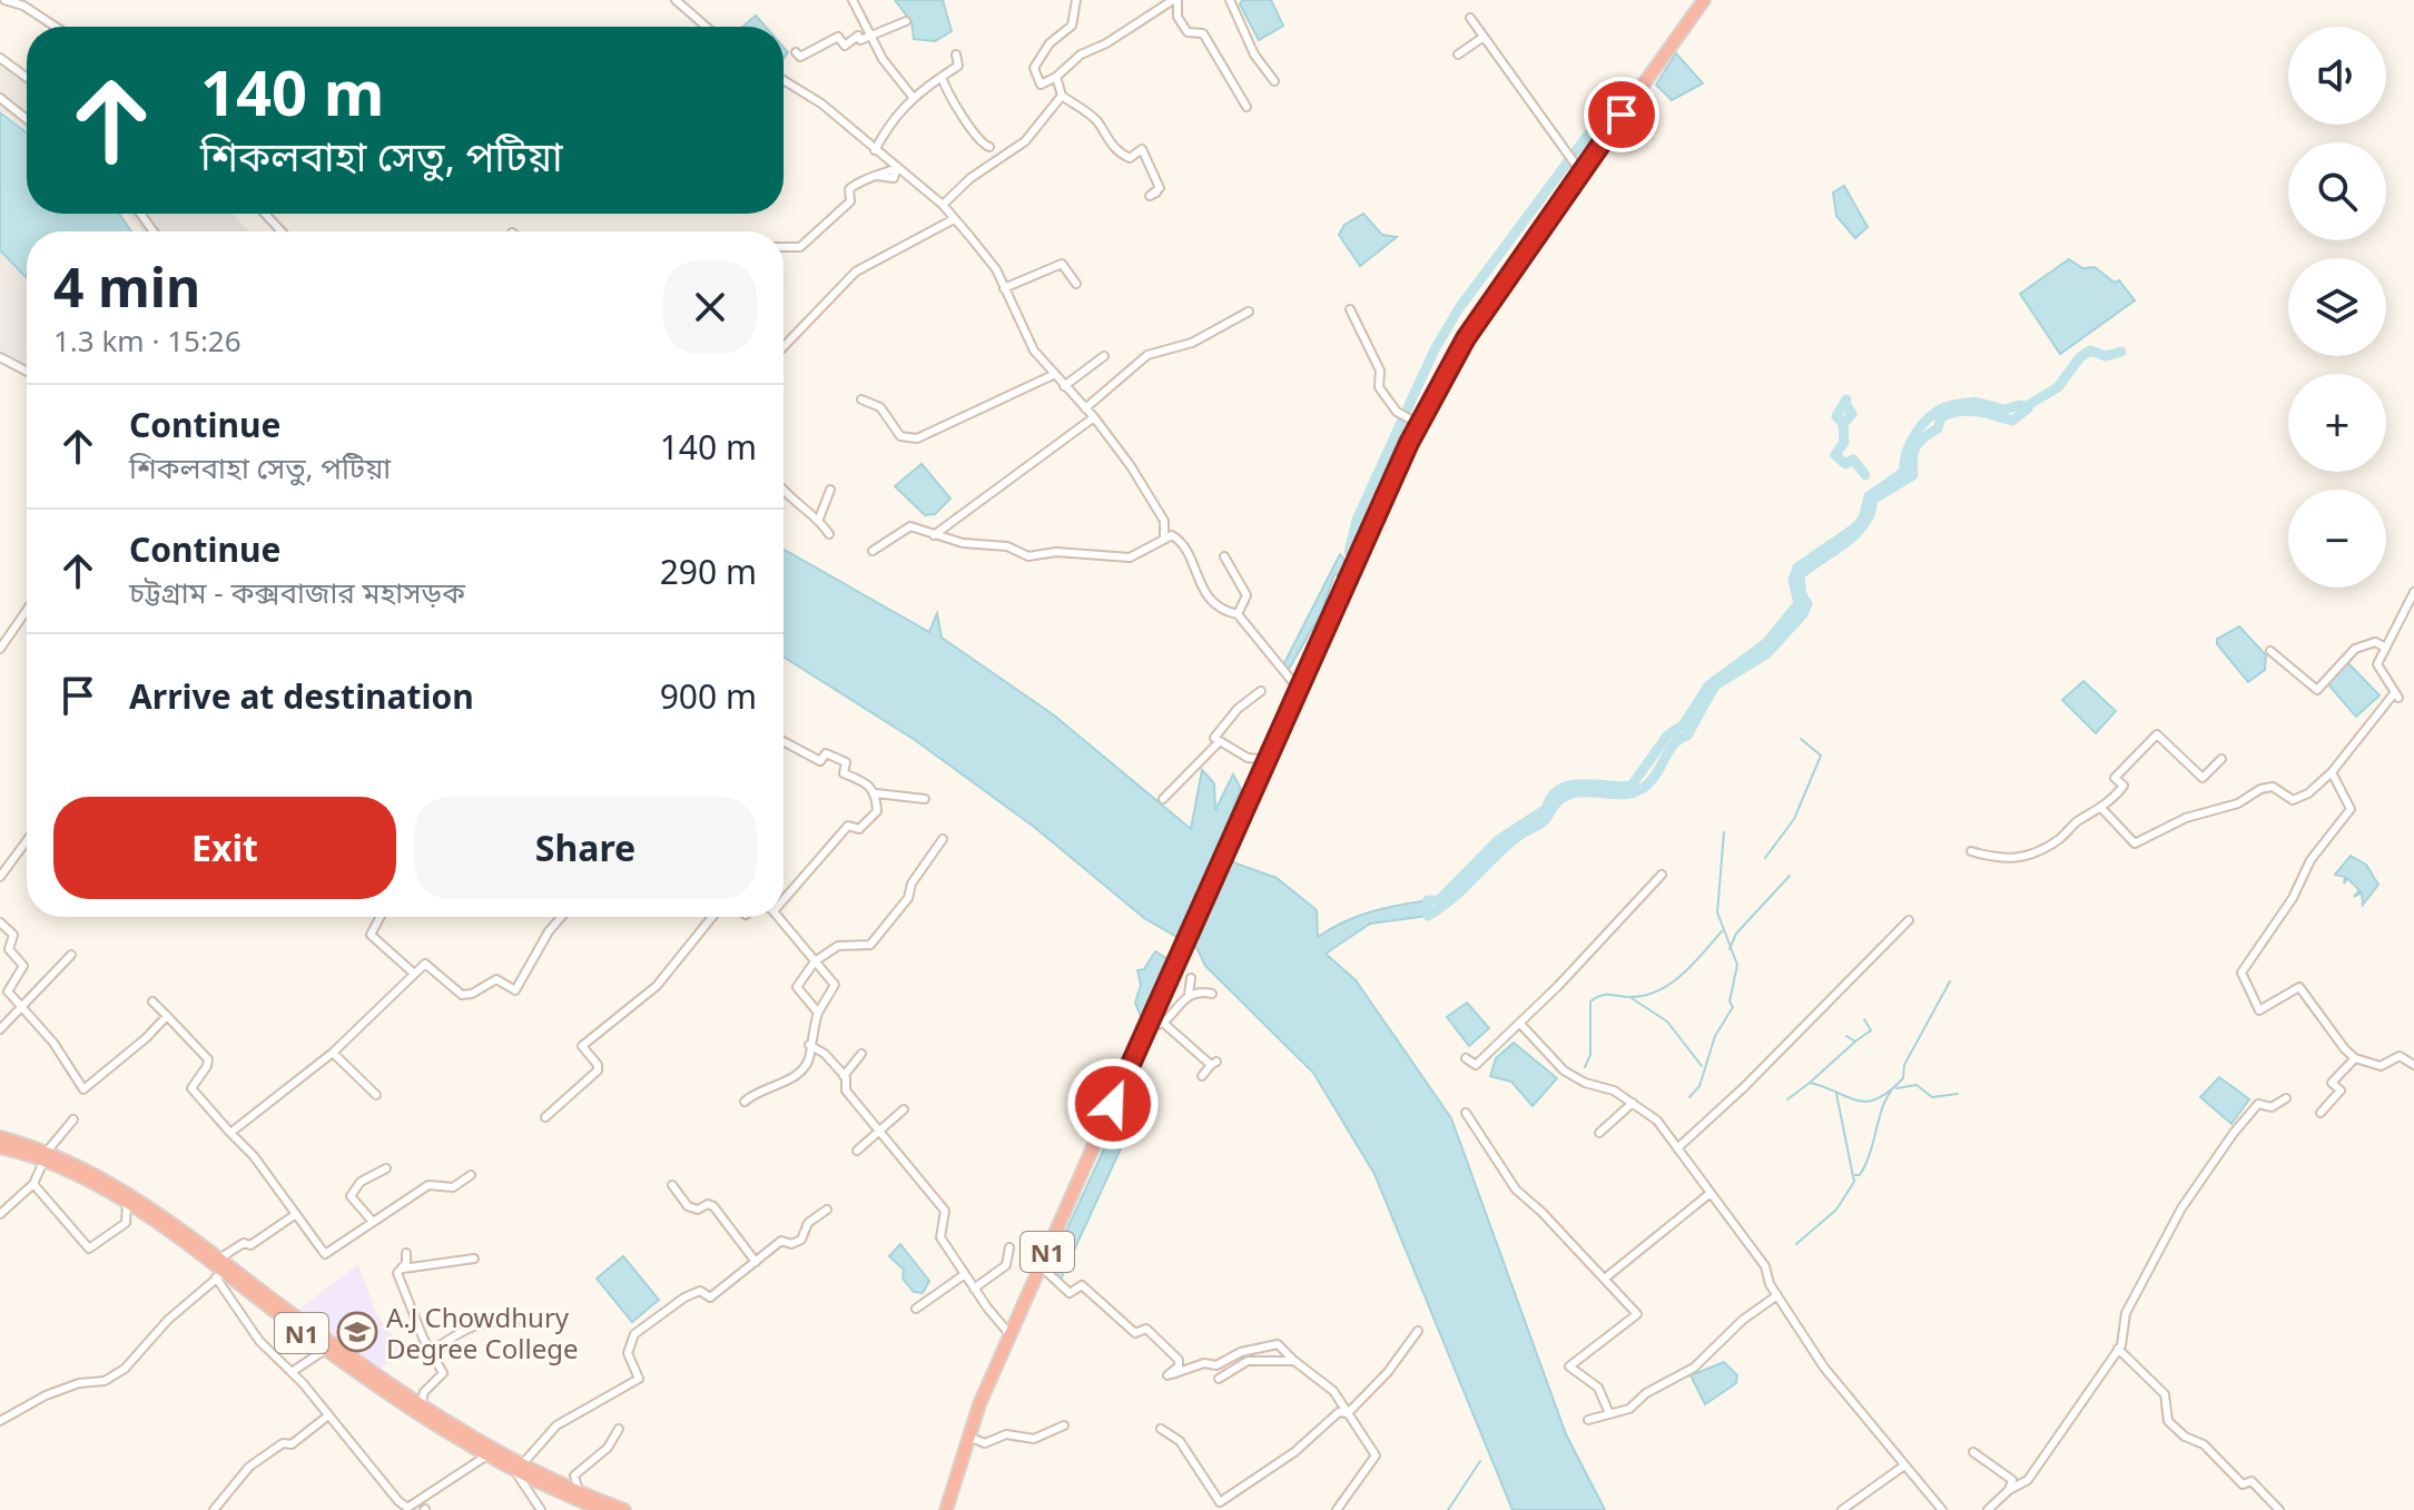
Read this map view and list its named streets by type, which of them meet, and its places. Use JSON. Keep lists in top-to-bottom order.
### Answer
{
  "streets": {
    "highway": ["N1"]
  },
  "places": {
    "school or university": ["A.J Chowdhury Degree College"]
  },
  "page": {
    "map_buttons": ["+", "−"],
    "turn": ["140 m", "শিকলবাহা সেতু, পটিয়া"],
    "heading": ["4 min", "1.3 km · 15:26"],
    "list": [
      {
        "name": "Continue",
        "note": "শিকলবাহা সেতু, পটিয়া",
        "value": "140 m"
      },
      {
        "name": "Continue",
        "note": "চট্টগ্রাম - কক্সবাজার মহাসড়ক",
        "value": "290 m"
      },
      {
        "name": "Arrive at destination",
        "value": "900 m"
      }
    ],
    "buttons": ["Exit", "Share"]
  }
}
